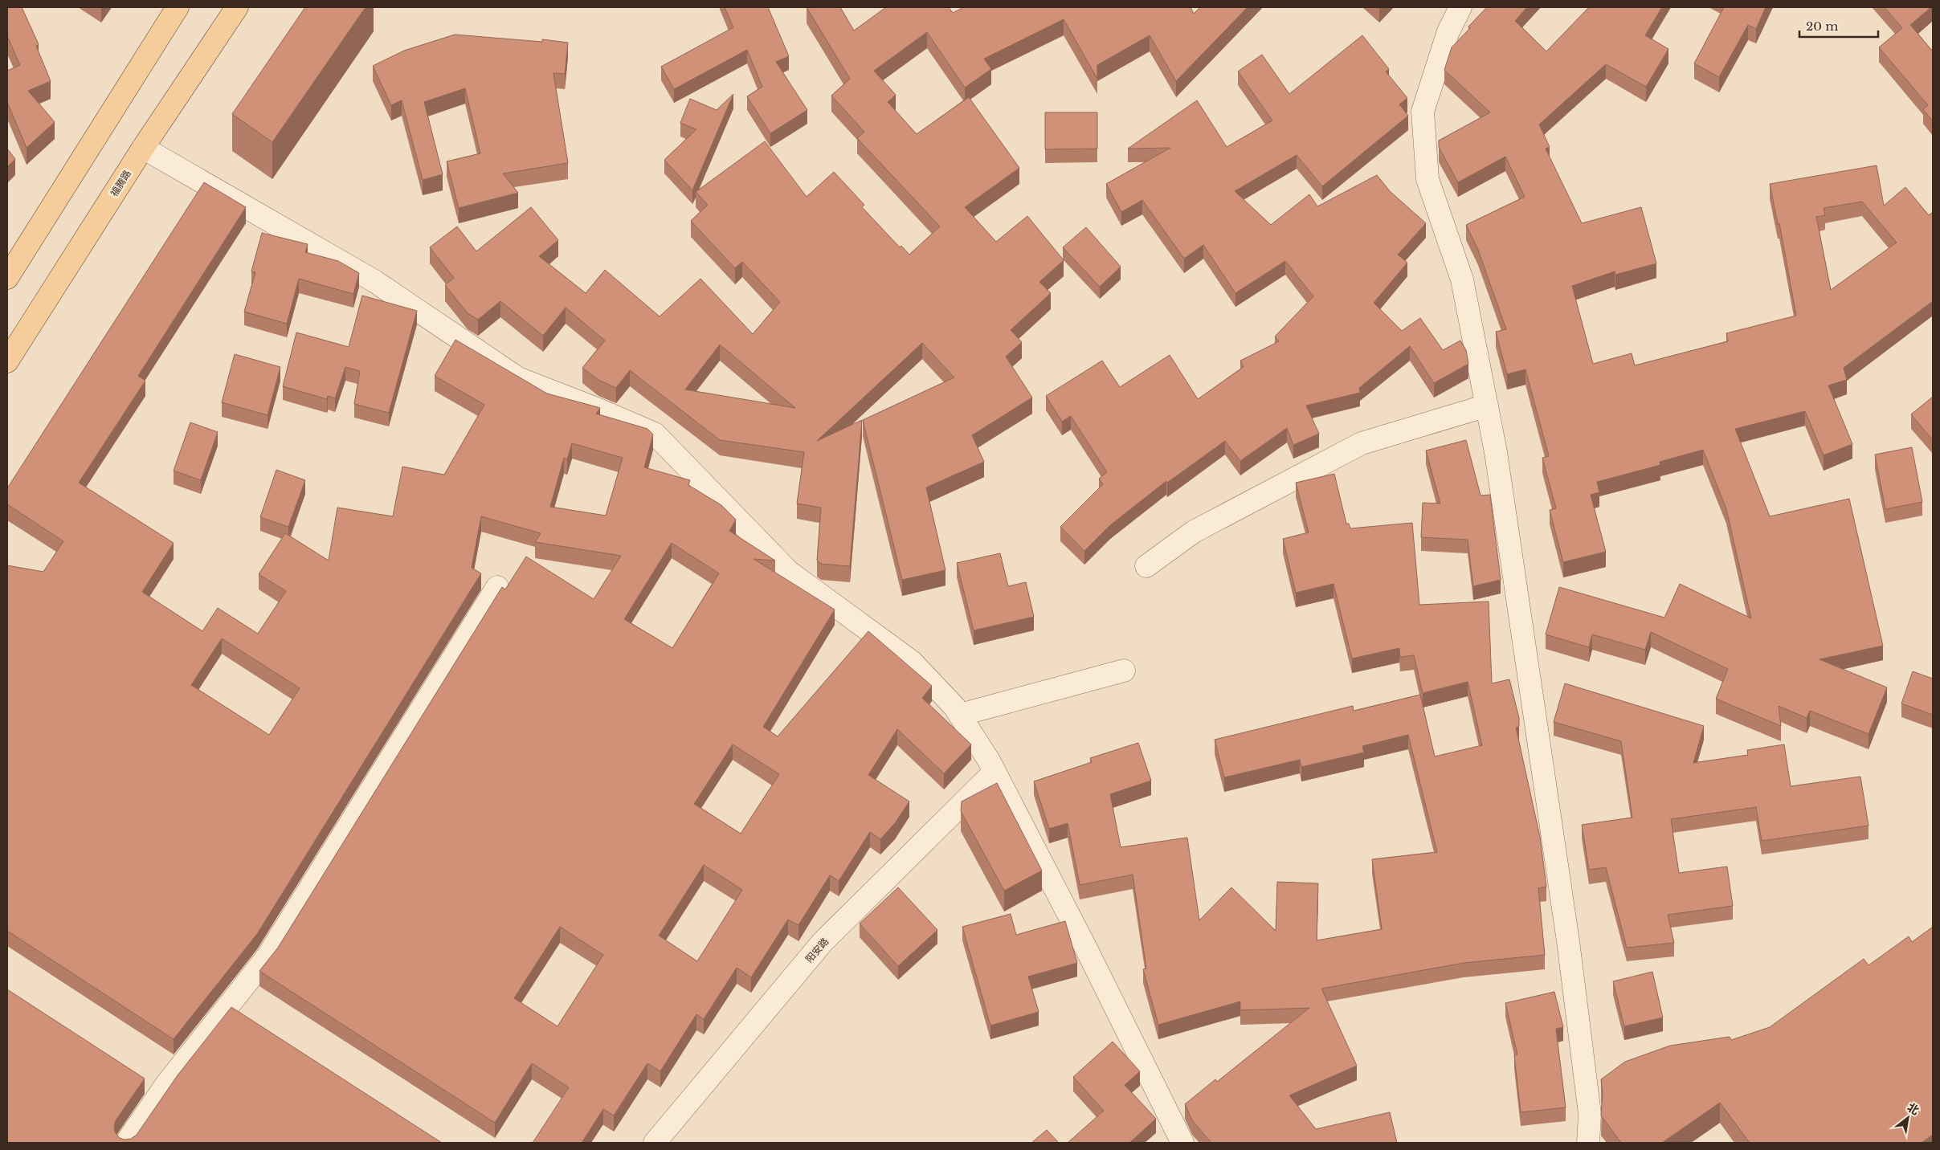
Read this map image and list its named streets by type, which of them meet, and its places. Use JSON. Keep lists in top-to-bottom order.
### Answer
{
  "streets": {
    "main road": ["福腾路"],
    "street": ["阳安路"]
  },
  "scale_bar": "20 m",
  "north": "top right"
}
